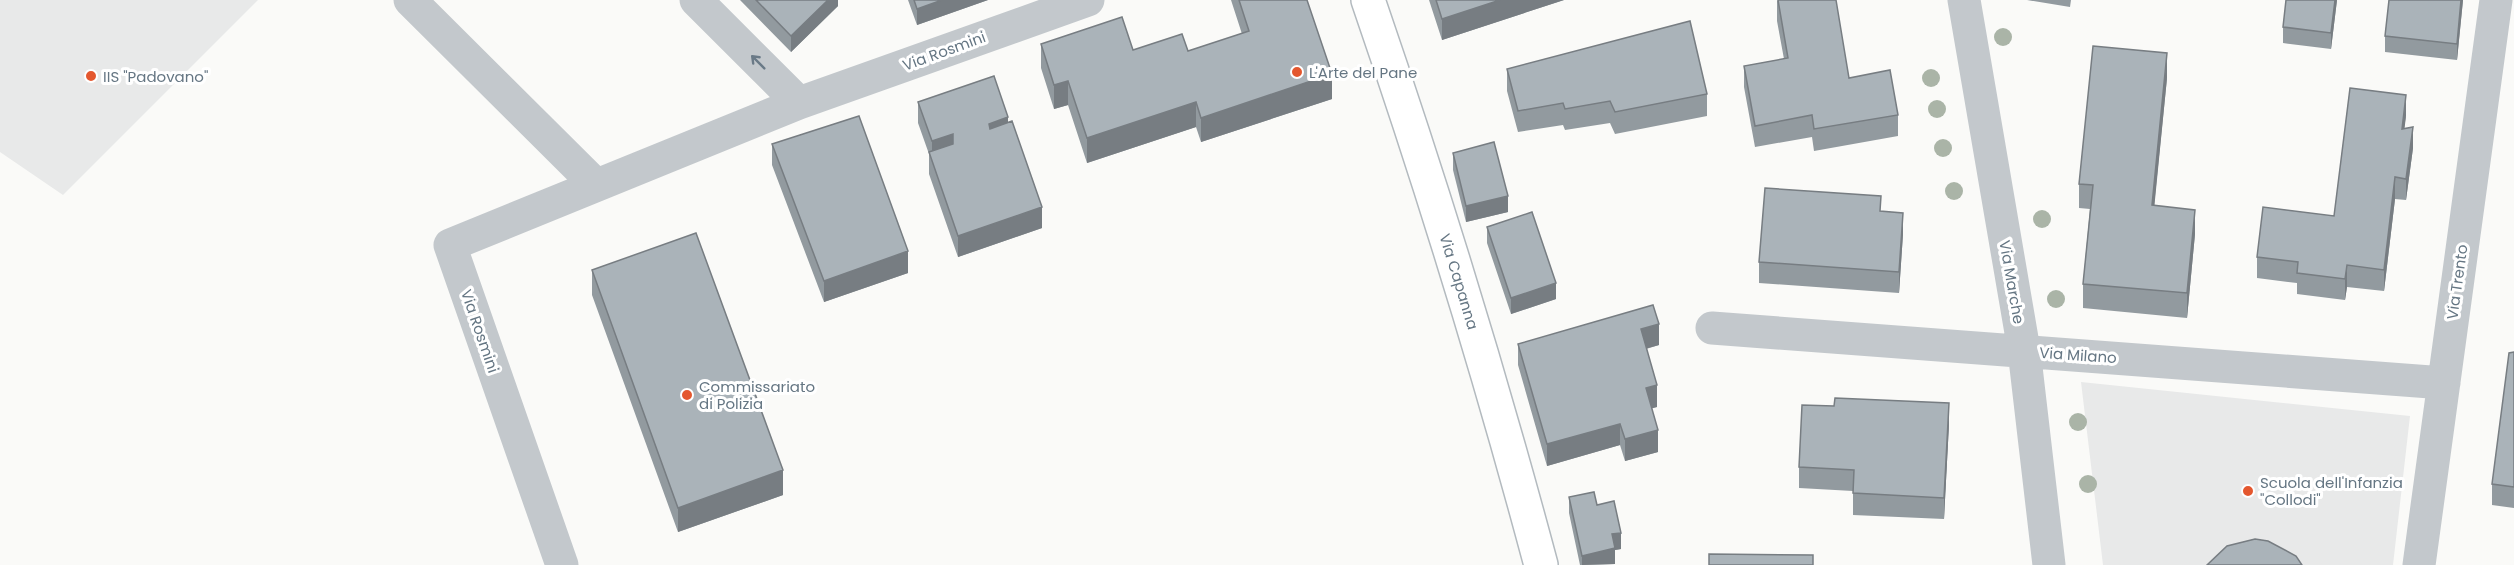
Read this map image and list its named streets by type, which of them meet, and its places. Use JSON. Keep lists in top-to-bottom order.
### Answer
{
  "streets": {
    "main road": ["Via Capanna"],
    "street": [
      "Via Rosmini",
      "Via Marche",
      "Via Trento",
      "Via Milano"
    ]
  },
  "crossings": [
    ["Via Marche", "Via Milano"],
    ["Via Trento", "Via Milano"]
  ],
  "places": [
    "L'Arte del Pane",
    "IIS \"Padovano\"",
    "Commissariato di Polizia",
    "Scuola dell'Infanzia \"Collodi\""
  ]
}
